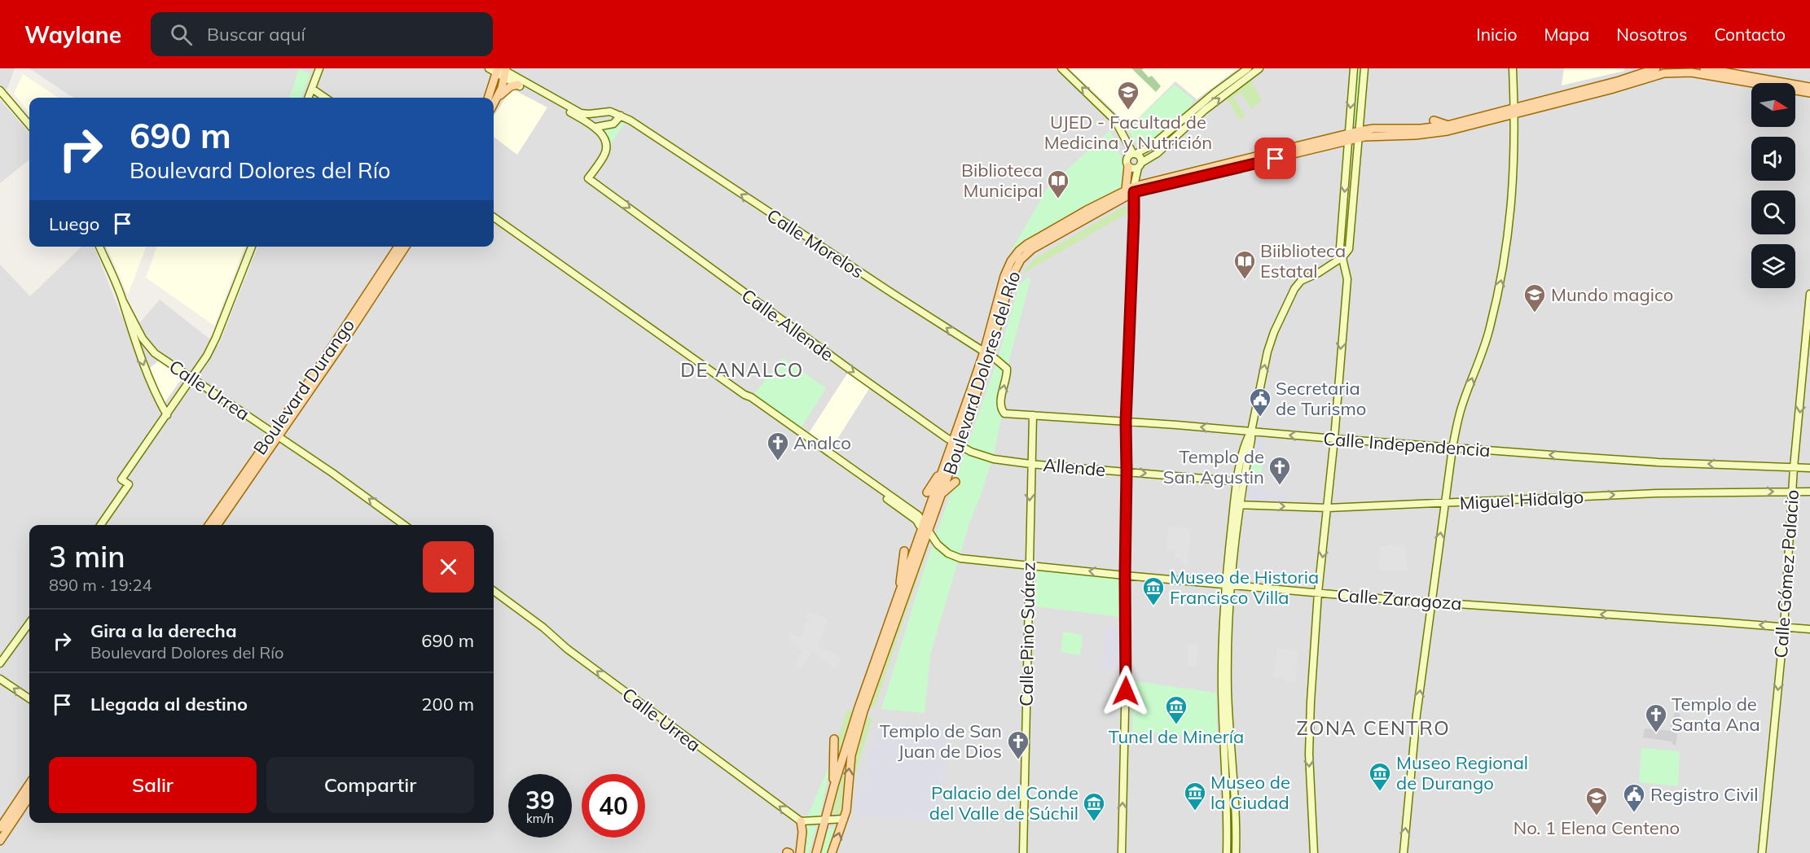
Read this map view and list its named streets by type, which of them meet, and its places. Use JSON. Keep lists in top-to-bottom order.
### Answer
{
  "streets": {
    "main road": ["Boulevard Dolores del Río", "Boulevard Durango"],
    "street": [
      "Calle Morelos",
      "Calle Allende",
      "Calle Urrea",
      "Calle Independencia",
      "Allende",
      "Miguel Hidalgo",
      "Calle Gómez Palacio",
      "Calle Zaragoza",
      "Calle Pino Suárez"
    ]
  },
  "crossings": [
    ["Calle Morelos", "Boulevard Dolores del Río"],
    ["Calle Morelos", "Calle Independencia"],
    ["Calle Allende", "Boulevard Dolores del Río"],
    ["Calle Allende", "Allende"],
    ["Boulevard Dolores del Río", "Calle Zaragoza"],
    ["Boulevard Durango", "Calle Urrea"],
    ["Calle Independencia", "Calle Gómez Palacio"],
    ["Calle Independencia", "Calle Pino Suárez"],
    ["Allende", "Calle Pino Suárez"],
    ["Miguel Hidalgo", "Calle Gómez Palacio"],
    ["Calle Gómez Palacio", "Calle Zaragoza"],
    ["Calle Zaragoza", "Calle Pino Suárez"]
  ],
  "one_way": [
    "Calle Morelos",
    "Calle Allende",
    "Calle Urrea",
    "Calle Independencia",
    "Allende",
    "Miguel Hidalgo",
    "Calle Gómez Palacio",
    "Calle Zaragoza"
  ],
  "districts": ["DE ANALCO", "ZONA CENTRO"],
  "places": {
    "school or university": ["UJED - Facultad de Medicina y Nutrición", "Mundo magico", "No. 1 Elena Centeno"],
    "library": ["Biblioteca Municipal", "Biiblioteca Estatal"],
    "public building": ["Secretaria de Turismo", "Registro Civil"],
    "church": [
      "Analco",
      "Templo de San Agustin",
      "Templo de Santa Ana",
      "Templo de San Juan de Dios"
    ],
    "museum": [
      "Museo de Historia Francisco Villa",
      "Tunel de Minería",
      "Museo Regional de Durango",
      "Museo de la Ciudad",
      "Palacio del Conde del Valle de Súchil"
    ]
  },
  "north": "right",
  "page": {
    "header": "Waylane",
    "search": "Buscar aquí",
    "nav": [
      "Inicio",
      "Mapa",
      "Nosotros",
      "Contacto"
    ],
    "turn": ["690 m", "Boulevard Dolores del Río"],
    "then": "Luego",
    "heading": ["3 min", "890 m · 19:24"],
    "list": [
      {
        "name": "Gira a la derecha",
        "note": "Boulevard Dolores del Río",
        "value": "690 m"
      },
      {
        "name": "Llegada al destino",
        "value": "200 m"
      }
    ],
    "buttons": ["Salir", "Compartir"],
    "speed": "39 km/h",
    "limit": "40"
  }
}
